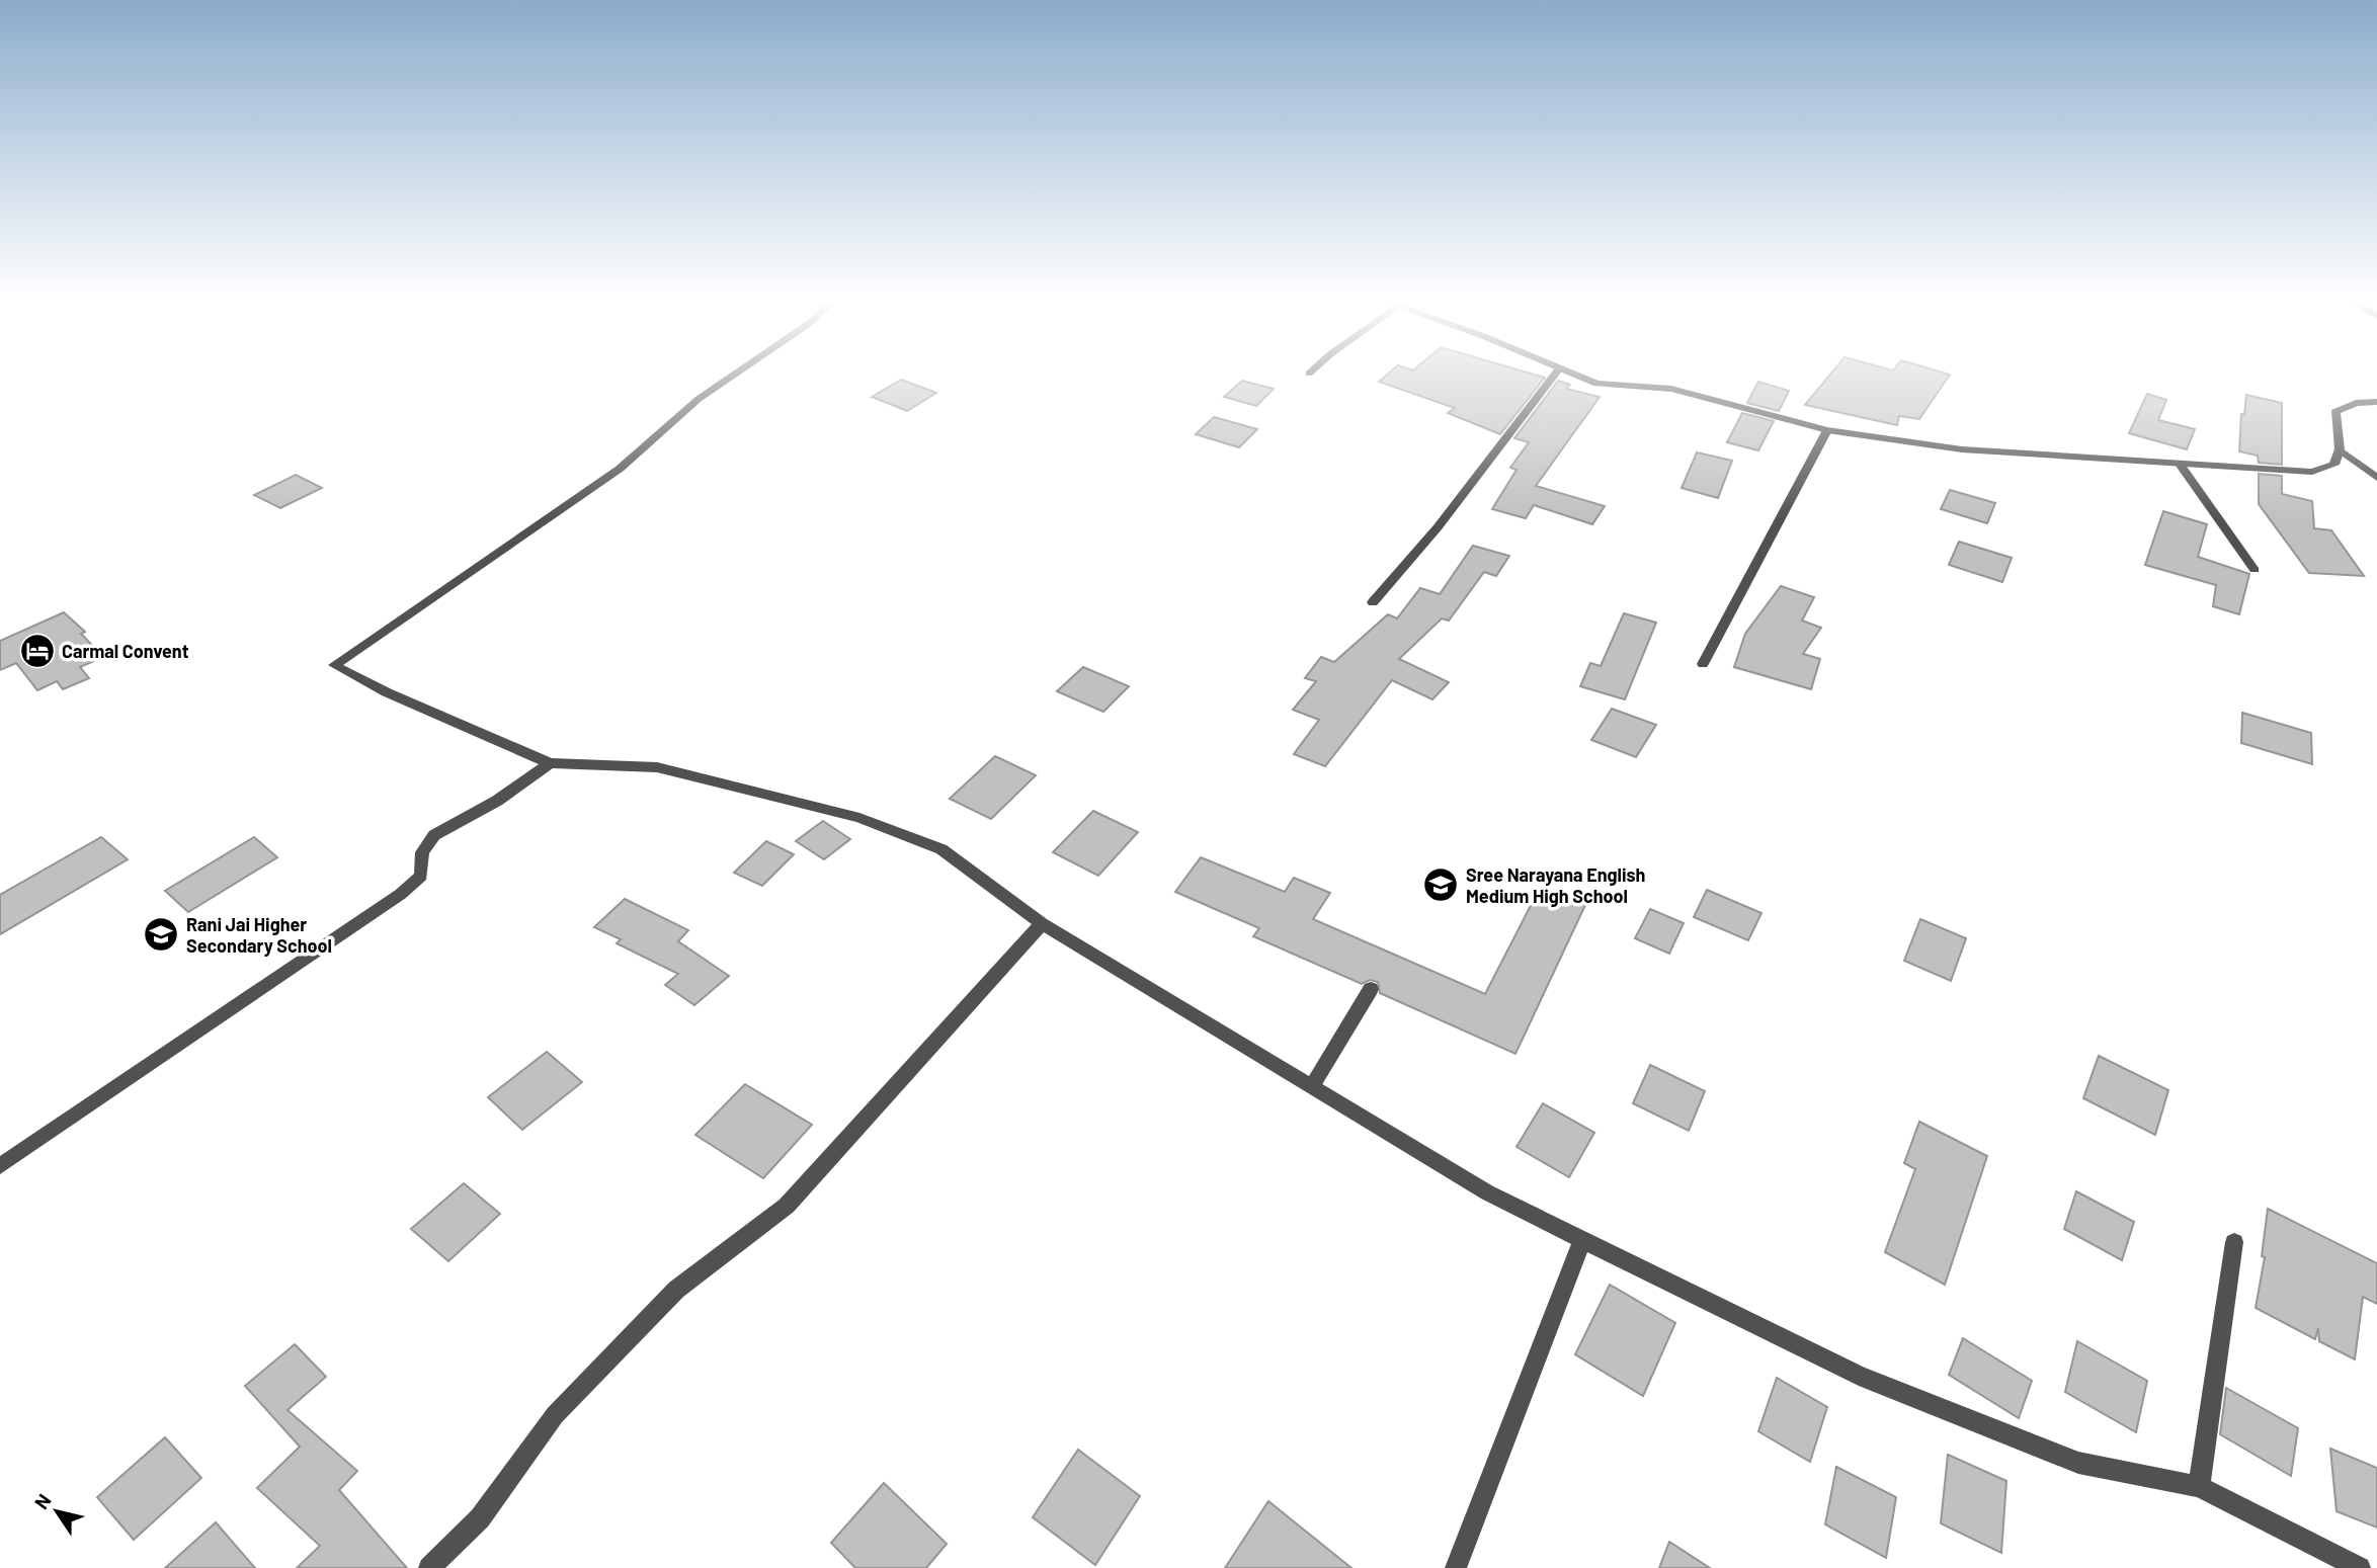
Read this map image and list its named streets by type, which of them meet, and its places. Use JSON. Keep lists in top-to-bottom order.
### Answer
{
  "places": {
    "hotel": ["Carmal Convent"],
    "school or university": ["Sree Narayana English Medium High School", "Rani Jai Higher Secondary School"]
  },
  "north": "top left"
}
